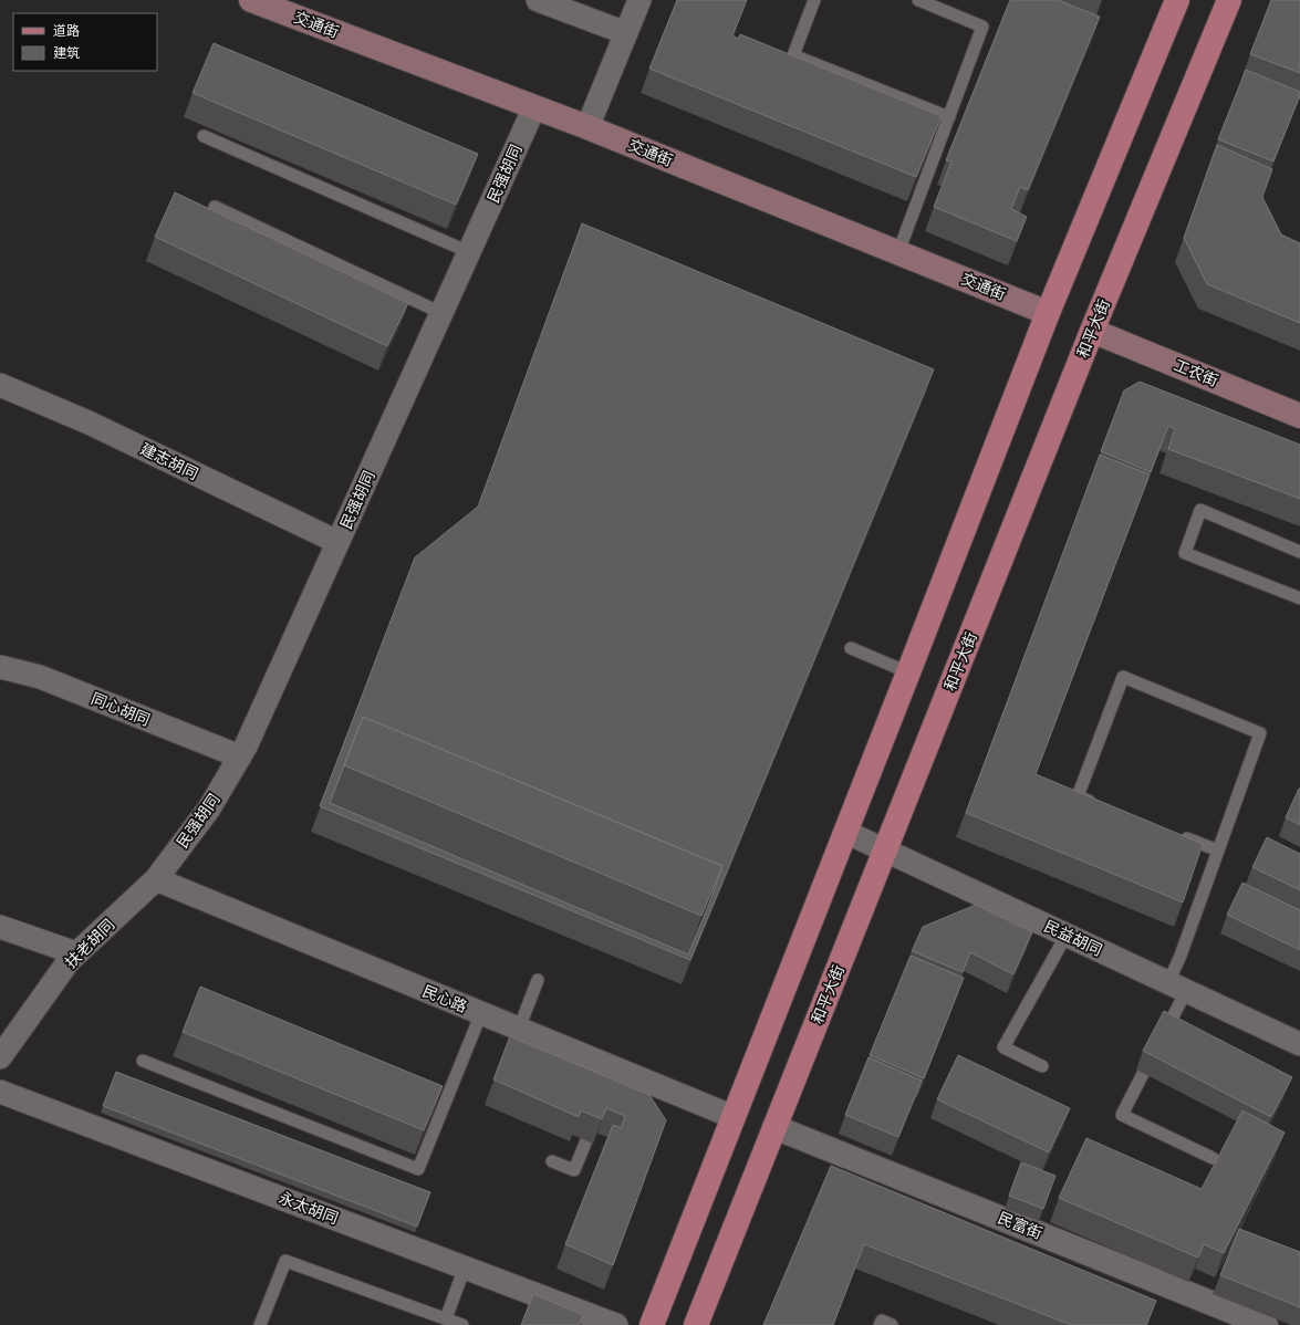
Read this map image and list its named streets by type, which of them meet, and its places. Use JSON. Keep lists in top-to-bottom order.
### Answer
{
  "streets": {
    "main road": ["交通街", "和平大街", "工农街"],
    "street": [
      "民强胡同",
      "建志胡同",
      "同心胡同",
      "民益胡同",
      "扶老胡同",
      "民心路",
      "永太胡同",
      "民富街"
    ]
  },
  "crossings": [
    ["交通街", "民强胡同"],
    ["民强胡同", "建志胡同"],
    ["民强胡同", "同心胡同"],
    ["民强胡同", "扶老胡同"],
    ["民强胡同", "民心路"],
    ["和平大街", "工农街"],
    ["和平大街", "民益胡同"],
    ["和平大街", "民富街"],
    ["扶老胡同", "民心路"]
  ],
  "legend": ["道路", "建筑"]
}
